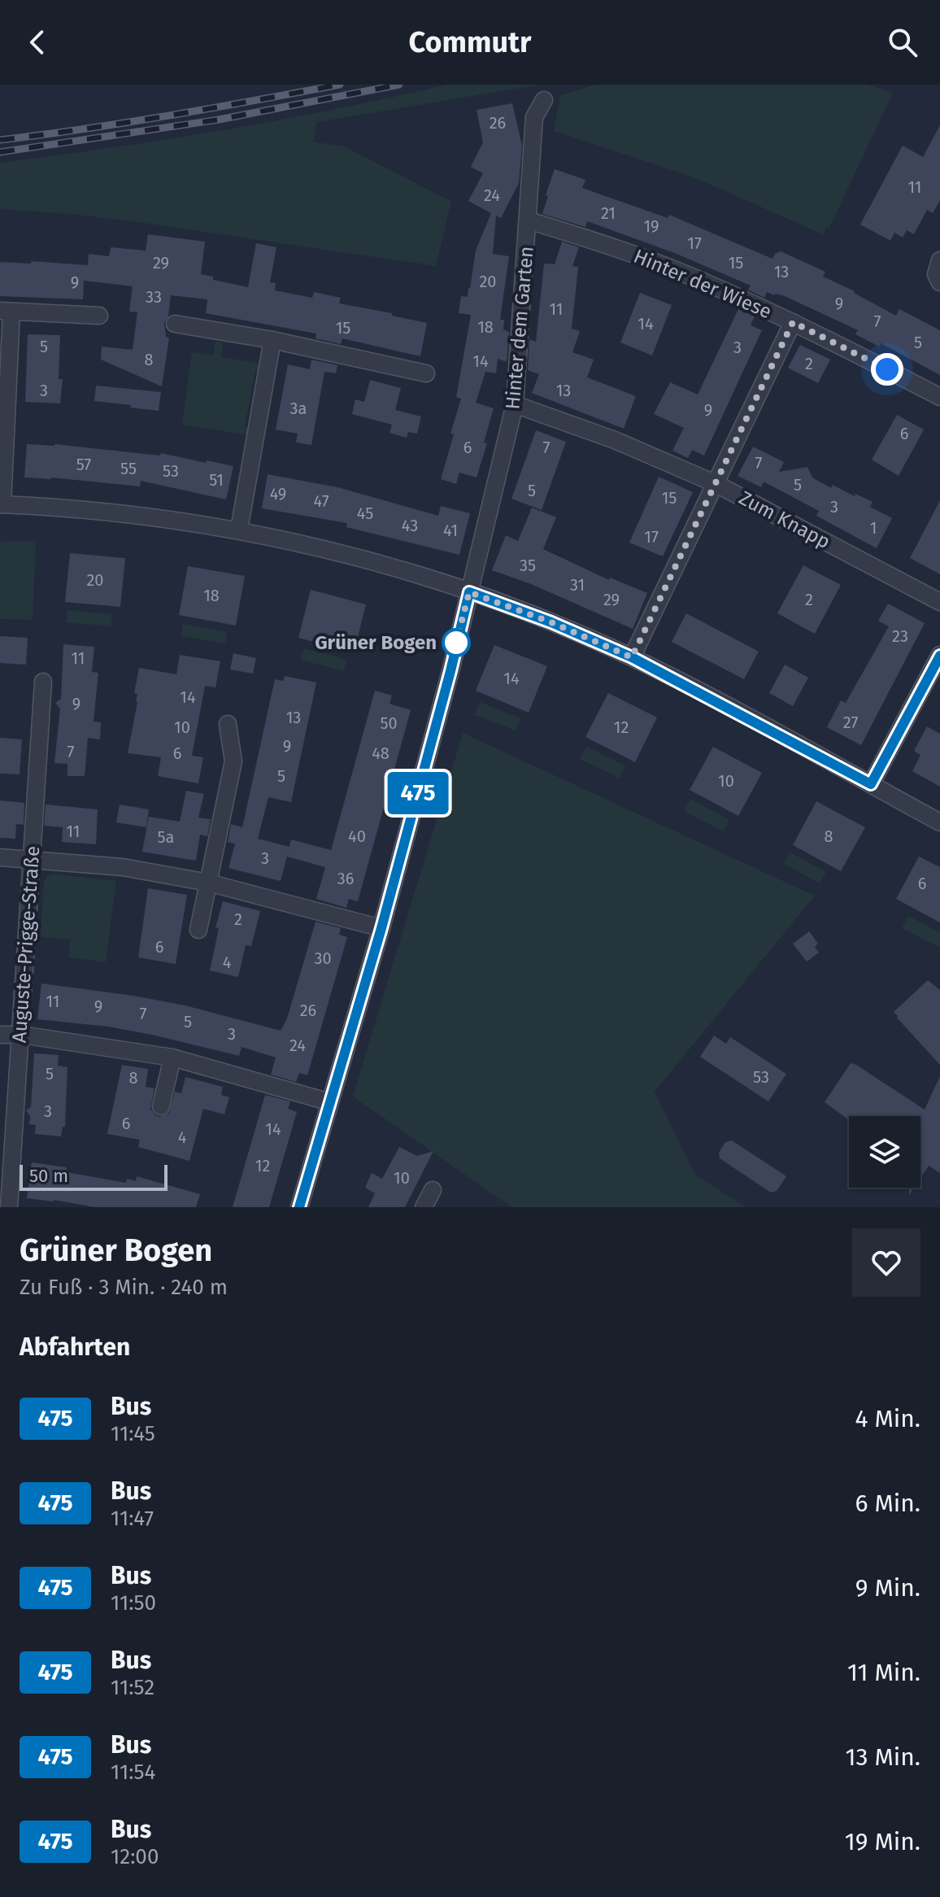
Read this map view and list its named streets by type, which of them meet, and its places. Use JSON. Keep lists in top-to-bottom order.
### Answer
{
  "streets": {
    "street": [
      "Hinter der Wiese",
      "Hinter dem Garten",
      "Zum Knapp",
      "Auguste-Prigge-Straße"
    ]
  },
  "crossings": [
    ["Hinter der Wiese", "Hinter dem Garten"],
    ["Hinter dem Garten", "Zum Knapp"]
  ],
  "places": ["Grüner Bogen"],
  "lines": ["bus line 475"],
  "house_numbers": [
    "26",
    "11",
    "24",
    "21",
    "19",
    "17",
    "29",
    "15",
    "13",
    "20",
    "9",
    "33",
    "9",
    "11",
    "7",
    "14",
    "18",
    "15",
    "5",
    "5",
    "3",
    "8",
    "14",
    "2",
    "3",
    "13",
    "3a",
    "9",
    "6",
    "6",
    "7",
    "7",
    "57",
    "55",
    "53",
    "51",
    "5",
    "5",
    "49",
    "15",
    "47",
    "3",
    "45",
    "43",
    "1",
    "41",
    "17",
    "35",
    "20",
    "31",
    "18",
    "29",
    "2",
    "23",
    "11",
    "14",
    "14",
    "9",
    "13",
    "27",
    "50",
    "10",
    "12",
    "9",
    "7",
    "6",
    "48",
    "5",
    "10",
    "11",
    "40",
    "8",
    "5a",
    "3",
    "36",
    "6",
    "2",
    "6",
    "30",
    "4",
    "11",
    "9",
    "26",
    "7",
    "5",
    "3",
    "24",
    "5",
    "53",
    "8",
    "3",
    "6",
    "14",
    "4",
    "12",
    "10"
  ],
  "scale_bar": "50 m",
  "page": {
    "header": "Commutr",
    "on_map": "475",
    "scale": "50 m",
    "heading": [
      ["Grüner Bogen", "Zu Fuß · 3 Min. · 240 m"],
      "Abfahrten"
    ],
    "list": [
      {
        "mark": "475",
        "name": "Bus",
        "note": "11:45",
        "value": "4 Min."
      },
      {
        "mark": "475",
        "name": "Bus",
        "note": "11:47",
        "value": "6 Min."
      },
      {
        "mark": "475",
        "name": "Bus",
        "note": "11:50",
        "value": "9 Min."
      },
      {
        "mark": "475",
        "name": "Bus",
        "note": "11:52",
        "value": "11 Min."
      },
      {
        "mark": "475",
        "name": "Bus",
        "note": "11:54",
        "value": "13 Min."
      },
      {
        "mark": "475",
        "name": "Bus",
        "note": "12:00",
        "value": "19 Min."
      }
    ]
  }
}
